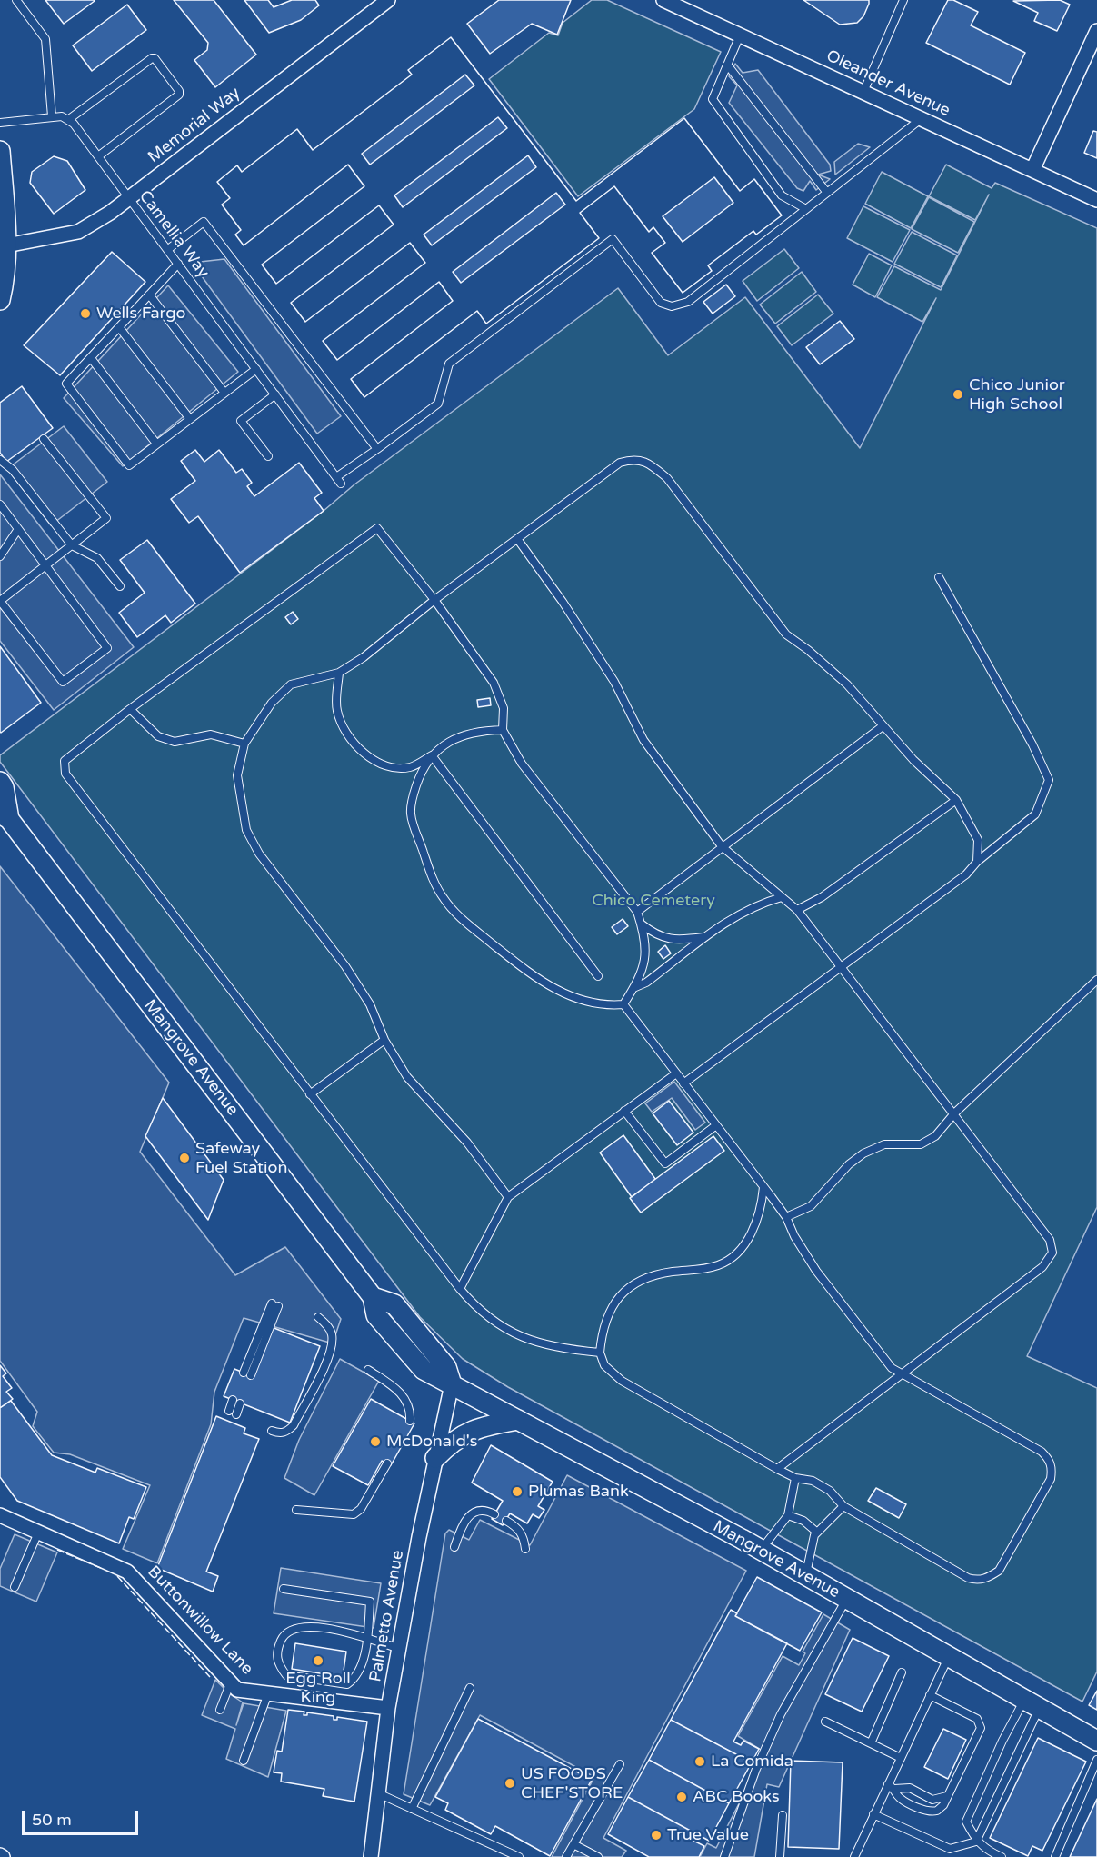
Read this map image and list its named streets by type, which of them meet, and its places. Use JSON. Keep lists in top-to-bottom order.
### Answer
{
  "streets": {
    "street": [
      "Oleander Avenue",
      "Memorial Way",
      "Mangrove Avenue",
      "Palmetto Avenue",
      "Buttonwillow Lane"
    ],
    "lane": ["Camellia Way"]
  },
  "crossings": [
    ["Memorial Way", "Camellia Way"],
    ["Mangrove Avenue", "Palmetto Avenue"],
    ["Palmetto Avenue", "Buttonwillow Lane"]
  ],
  "parks": ["Chico Cemetery"],
  "places": [
    "Wells Fargo",
    "Chico Junior High School",
    "Safeway Fuel Station",
    "McDonald's",
    "Plumas Bank",
    "Egg Roll King",
    "La Comida",
    "US FOODS CHEF'STORE",
    "ABC Books",
    "True Value"
  ],
  "scale_bar": "50 m"
}
